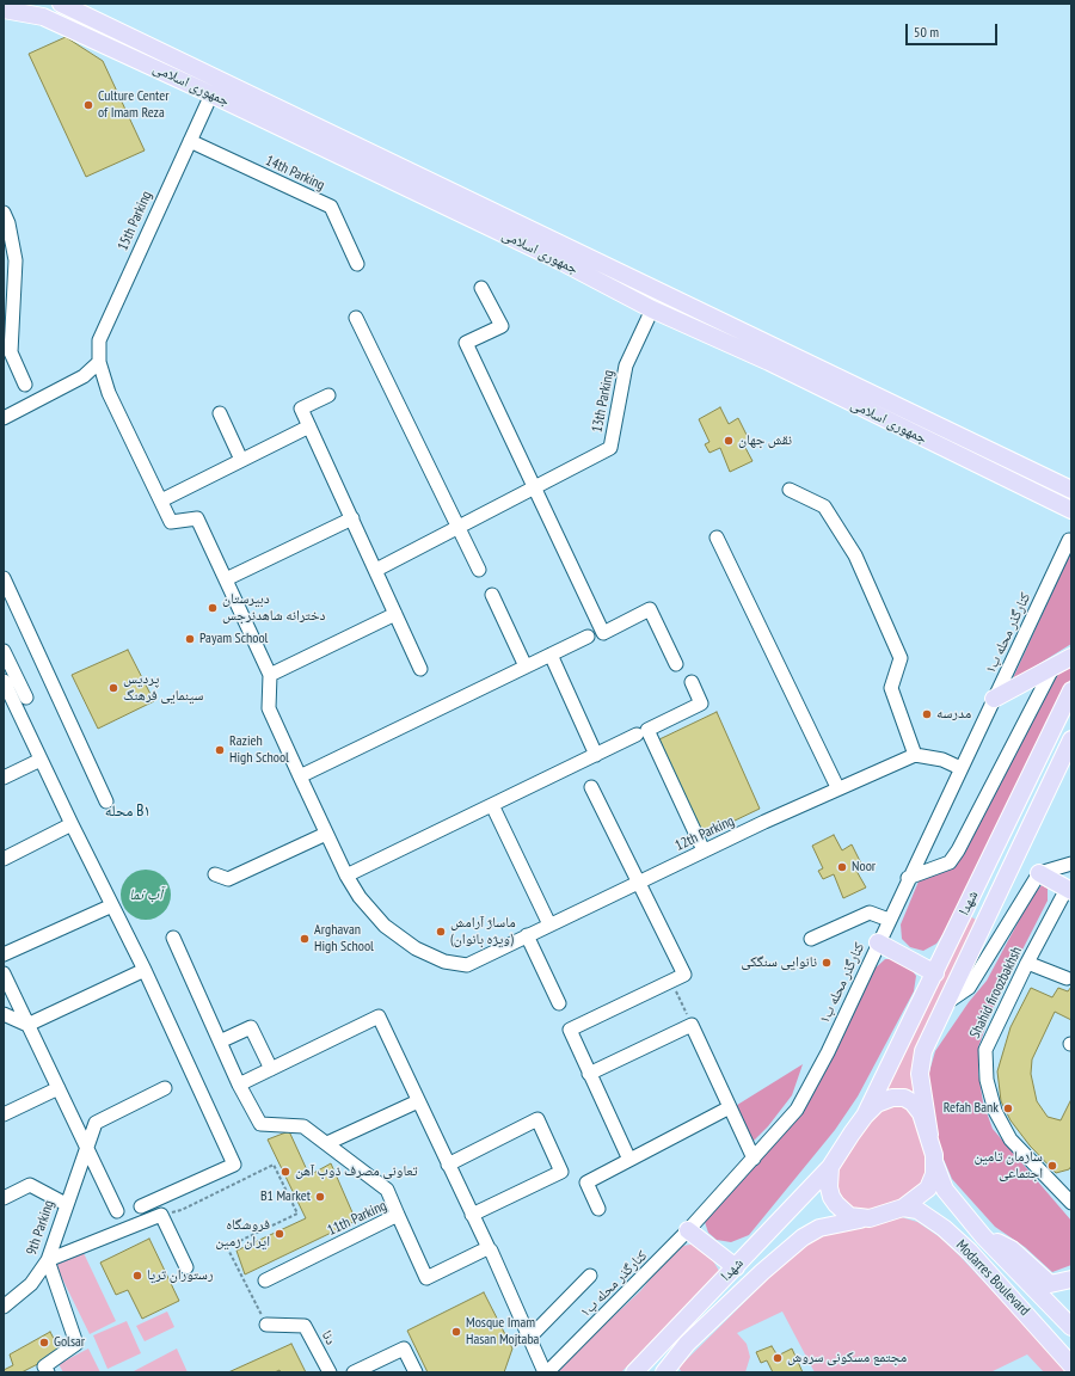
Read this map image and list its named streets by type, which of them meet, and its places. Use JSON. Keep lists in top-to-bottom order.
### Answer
{
  "streets": {
    "main road": ["جمهوری اسلامی", "شهدا", "Modarres Boulevard"],
    "street": [
      "14th Parking",
      "15th Parking",
      "13th Parking",
      "کنارگذر محله ب۱",
      "12th Parking",
      "Shahid firoozbakhsh",
      "11th Parking",
      "9th Parking",
      "دنا"
    ]
  },
  "crossings": [
    ["جمهوری اسلامی", "15th Parking"],
    ["جمهوری اسلامی", "13th Parking"],
    ["14th Parking", "15th Parking"],
    ["شهدا", "Modarres Boulevard"]
  ],
  "districts": ["محله B۱"],
  "water": ["آب نما"],
  "places": [
    "Culture Center of Imam Reza",
    "نقش جهان",
    "دبیرستان دخترانه شاهدنرجس",
    "Payam School",
    "پردیس سینمایی فرهنگ",
    "مدرسه",
    "Razieh High School",
    "Noor",
    "ماساژ آرامش (ویژه بانوان)",
    "Arghavan High School",
    "نانوایی سنگکی",
    "Refah Bank",
    "سازمان تامین اجتماعی",
    "تعاونی مصرف ذوب آهن",
    "B1 Market",
    "فروشگاه ایران زمین",
    "رستوران تریا",
    "Mosque Imam Hasan Mojtaba",
    "Golsar",
    "مجتمع مسکونی سروش"
  ],
  "scale_bar": "50 m"
}
